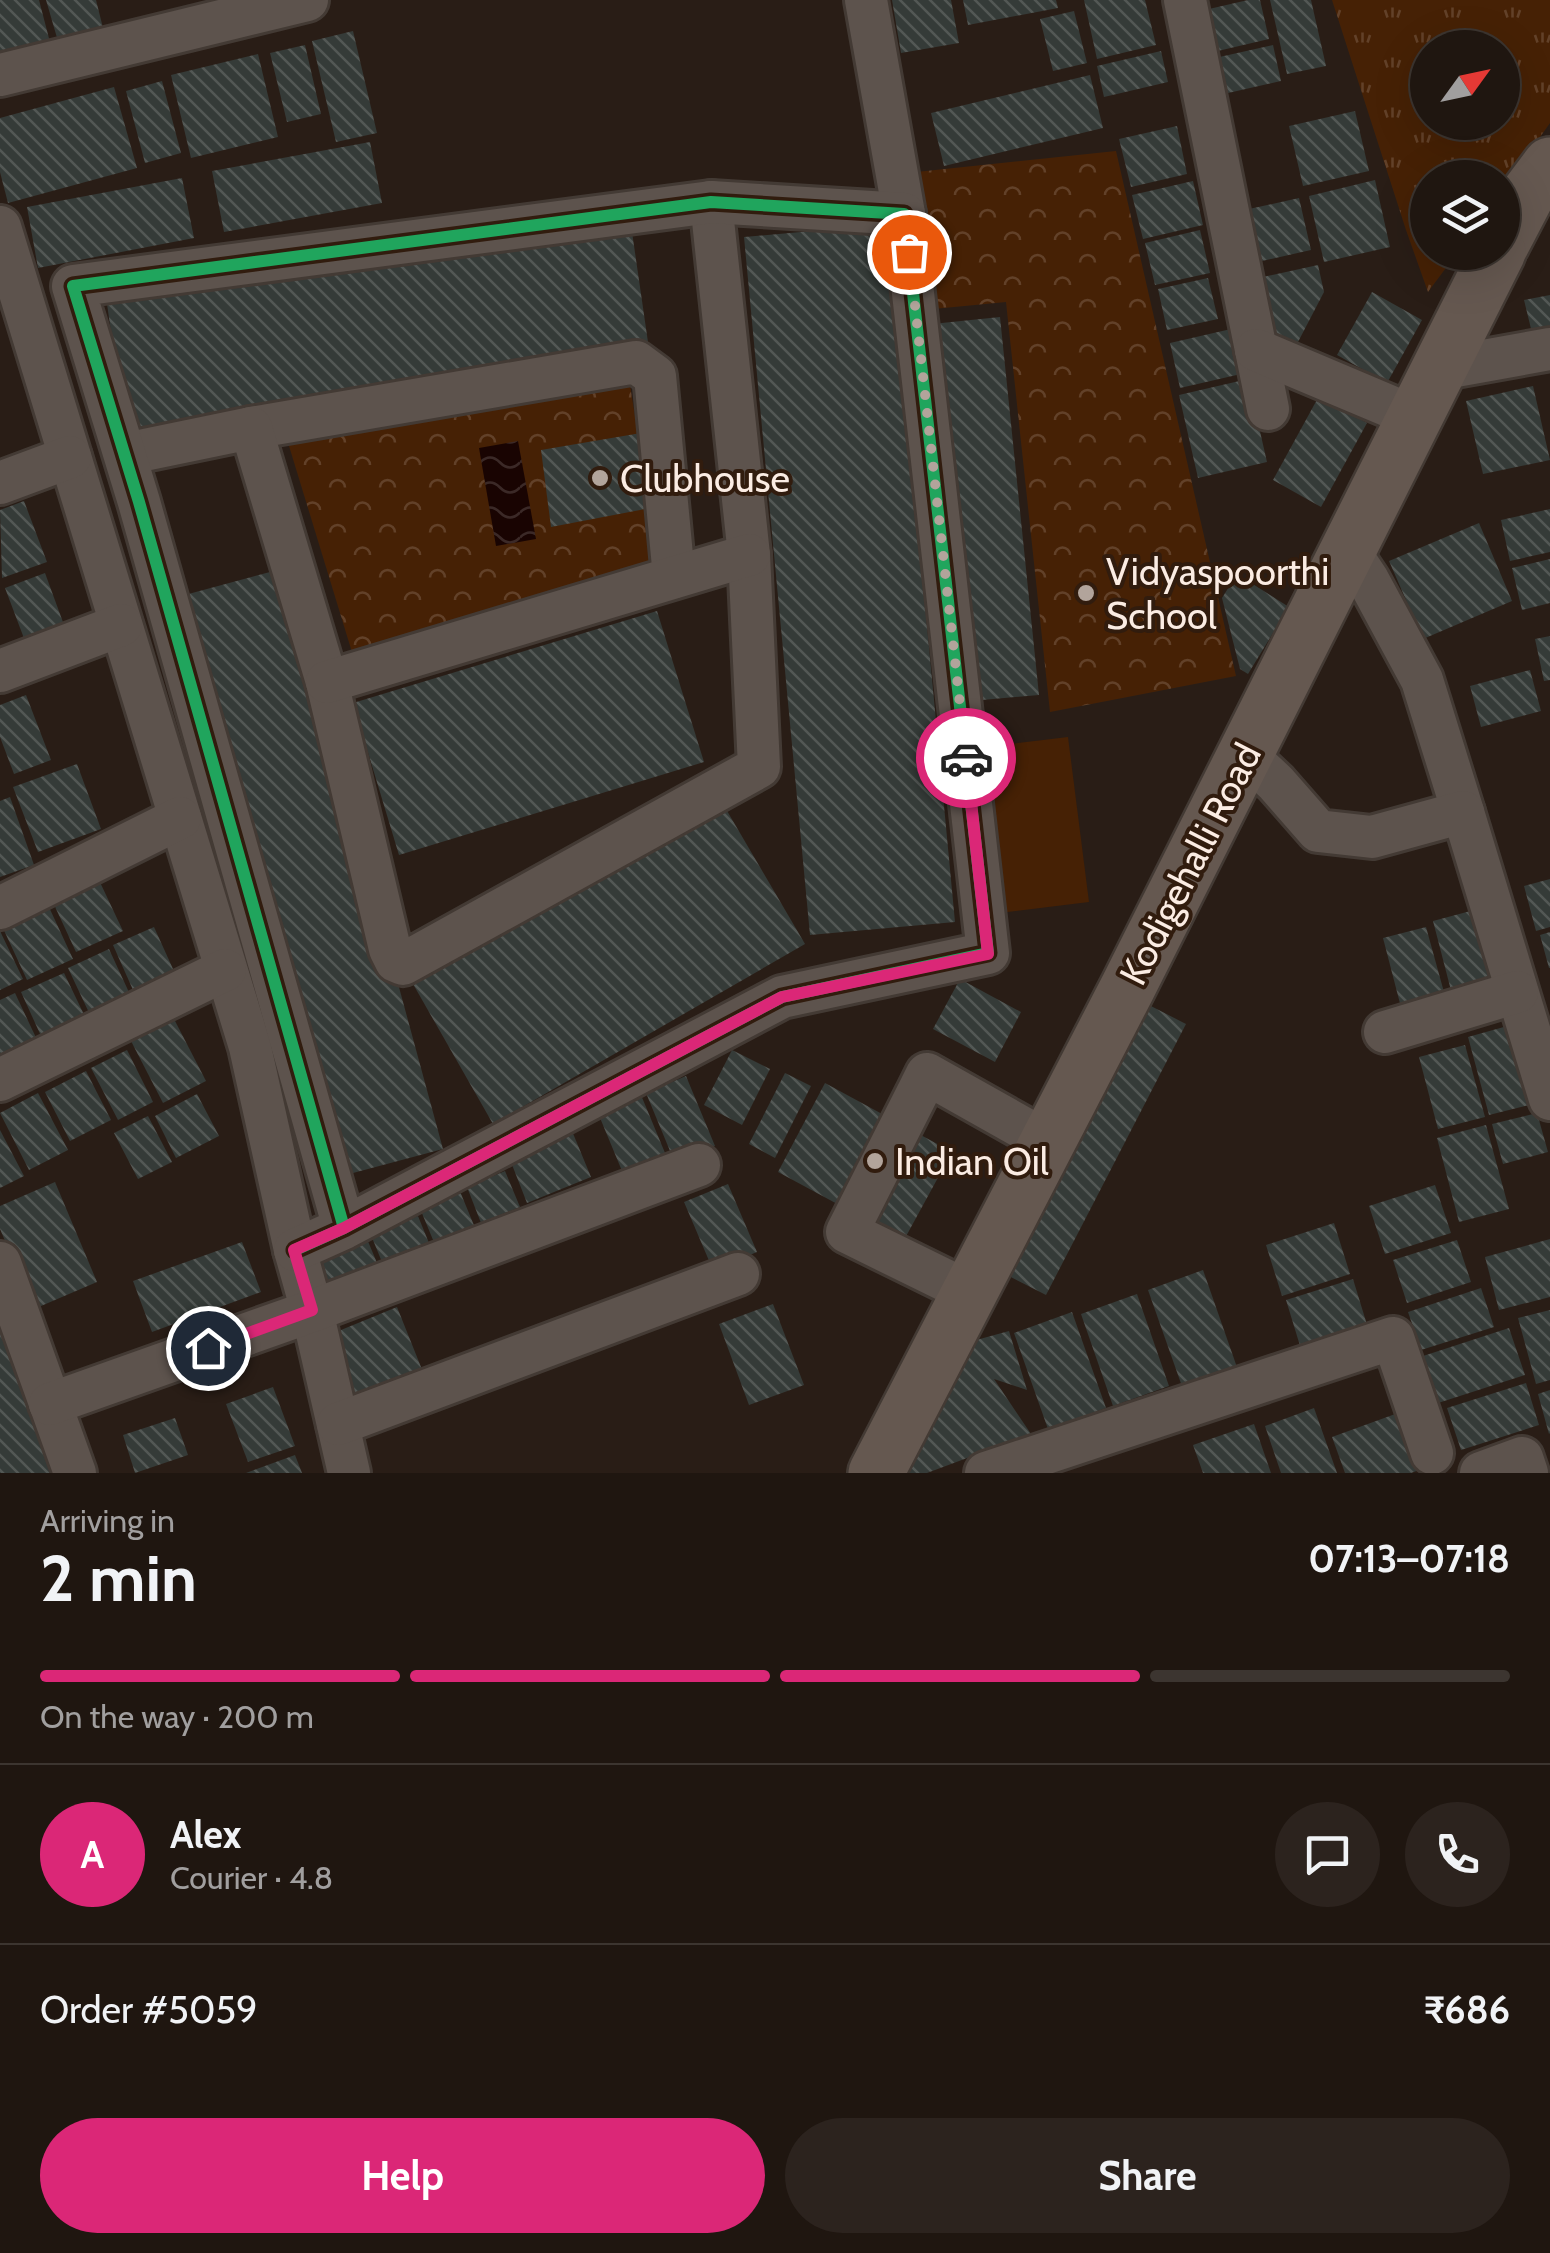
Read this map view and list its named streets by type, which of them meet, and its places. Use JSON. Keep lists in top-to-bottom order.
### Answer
{
  "streets": {
    "main road": ["Kodigehalli Road"]
  },
  "places": ["Clubhouse", "Vidyaspoorthi School", "Indian Oil"],
  "north": "top right",
  "page": {
    "heading": ["2 min", "Arriving in", "07:13–07:18"],
    "panel": [
      "Alex",
      "Courier · 4.8",
      "Order #5059",
      "₹686"
    ],
    "bar": "On the way · 200 m",
    "round": "A",
    "buttons": ["Help", "Share"]
  }
}
